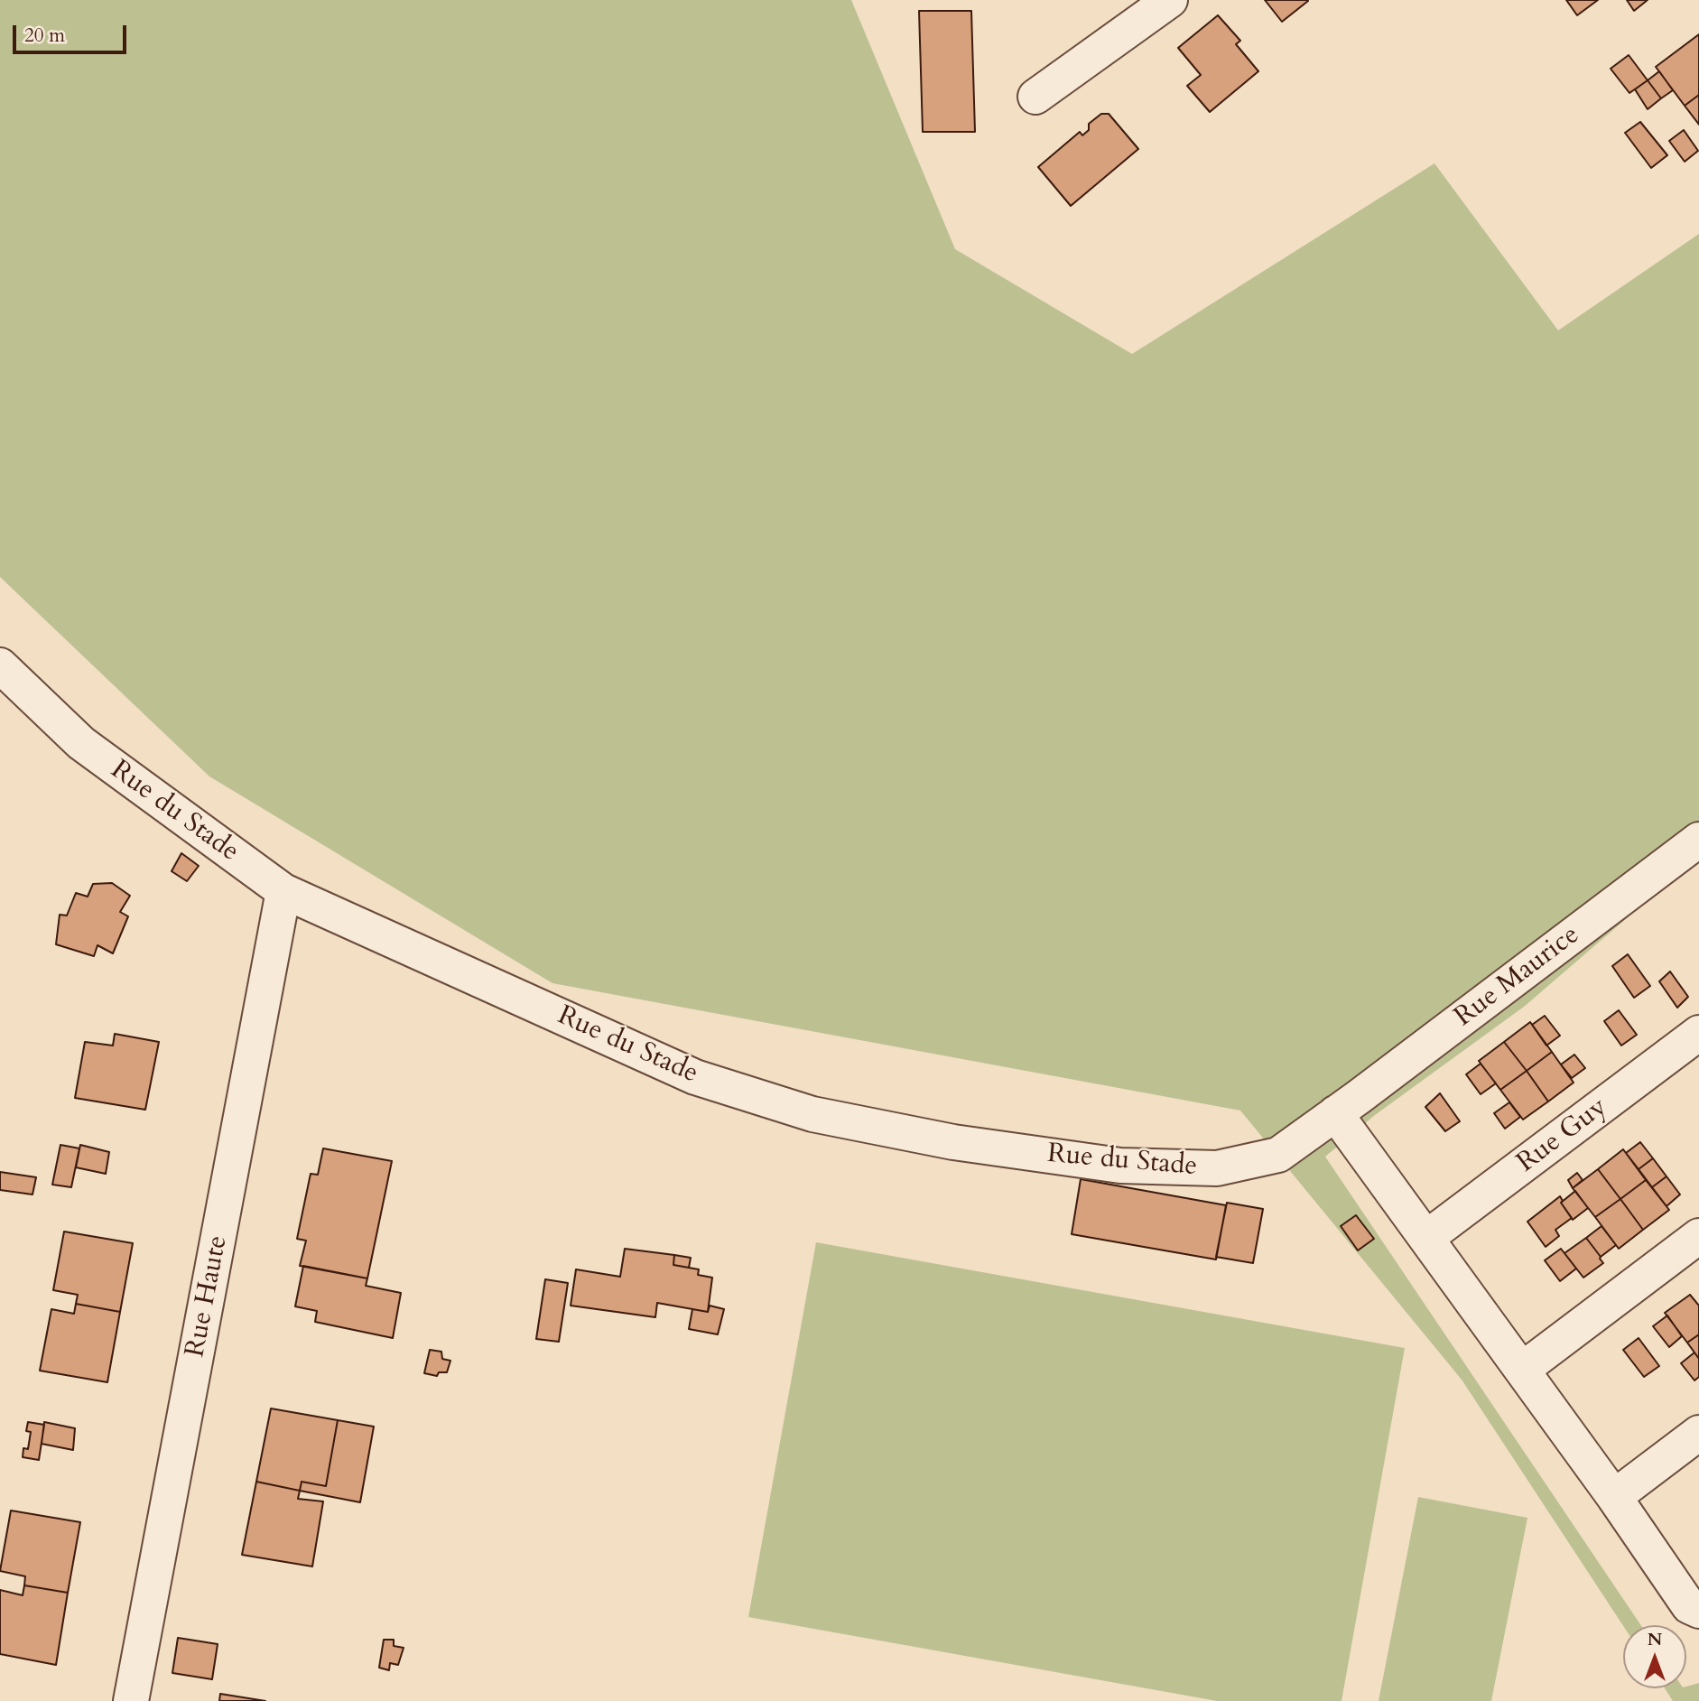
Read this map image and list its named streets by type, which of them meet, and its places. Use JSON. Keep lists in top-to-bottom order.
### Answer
{
  "streets": {
    "street": [
      "Rue du Stade",
      "Rue Maurice",
      "Rue Guy",
      "Rue Haute"
    ]
  },
  "crossings": [
    ["Rue du Stade", "Rue Maurice"],
    ["Rue du Stade", "Rue Haute"]
  ],
  "scale_bar": "20 m",
  "north": "top"
}
